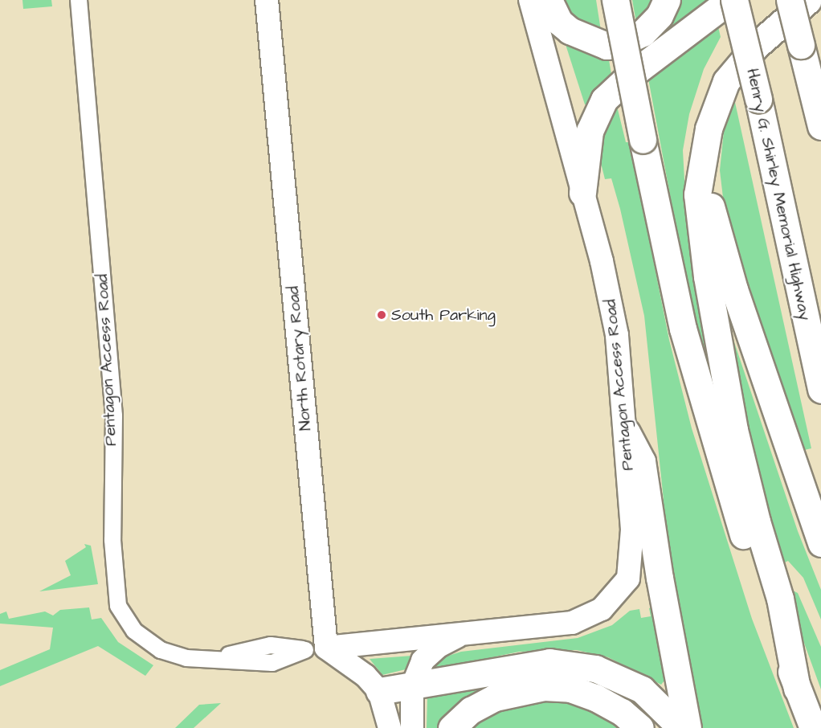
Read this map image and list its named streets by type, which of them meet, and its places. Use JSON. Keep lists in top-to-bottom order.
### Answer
{
  "streets": {
    "highway": ["Henry G. Shirley Memorial Highway"],
    "street": ["North Rotary Road", "Pentagon Access Road"]
  },
  "crossings": [
    ["North Rotary Road", "Pentagon Access Road"]
  ],
  "places": ["South Parking"]
}
